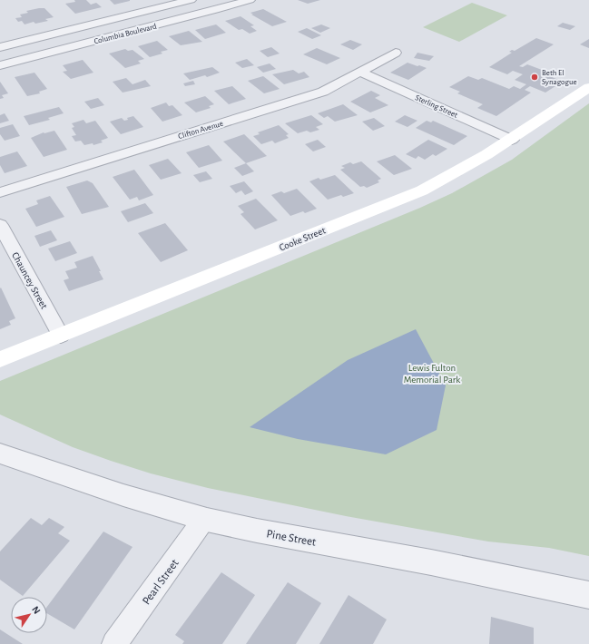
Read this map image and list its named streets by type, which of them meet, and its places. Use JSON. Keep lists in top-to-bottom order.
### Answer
{
  "streets": {
    "main road": ["Cooke Street"],
    "street": [
      "Columbia Boulevard",
      "Sterling Street",
      "Clifton Avenue",
      "Chauncey Street",
      "Pine Street",
      "Pearl Street"
    ]
  },
  "crossings": [
    ["Sterling Street", "Clifton Avenue"],
    ["Sterling Street", "Cooke Street"],
    ["Cooke Street", "Chauncey Street"],
    ["Pine Street", "Pearl Street"]
  ],
  "parks": ["Lewis Fulton Memorial Park"],
  "places": ["Beth El Synagogue"],
  "north": "top right"
}
